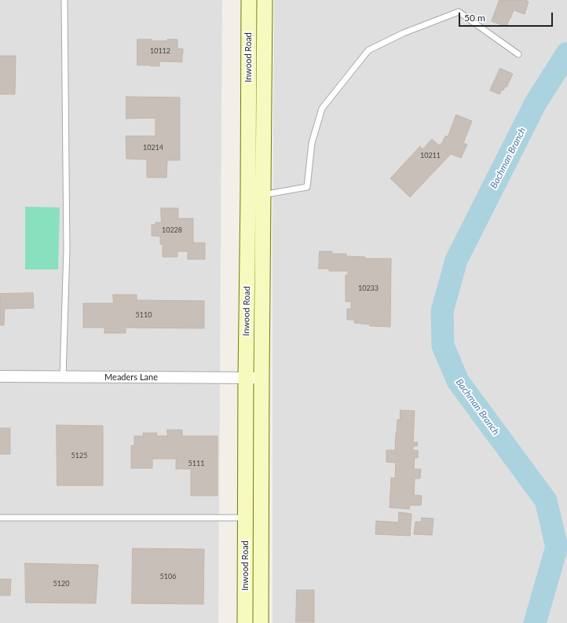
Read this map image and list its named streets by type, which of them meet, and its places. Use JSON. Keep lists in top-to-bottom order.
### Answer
{
  "streets": {
    "main road": ["Inwood Road"],
    "street": ["Meaders Lane"]
  },
  "crossings": [
    ["Inwood Road", "Meaders Lane"]
  ],
  "water": ["Bachman Branch"],
  "house_numbers": [
    "10112",
    "10214",
    "10211",
    "10228",
    "10233",
    "5110",
    "5125",
    "5111",
    "5106",
    "5120"
  ],
  "scale_bar": "50 m"
}
